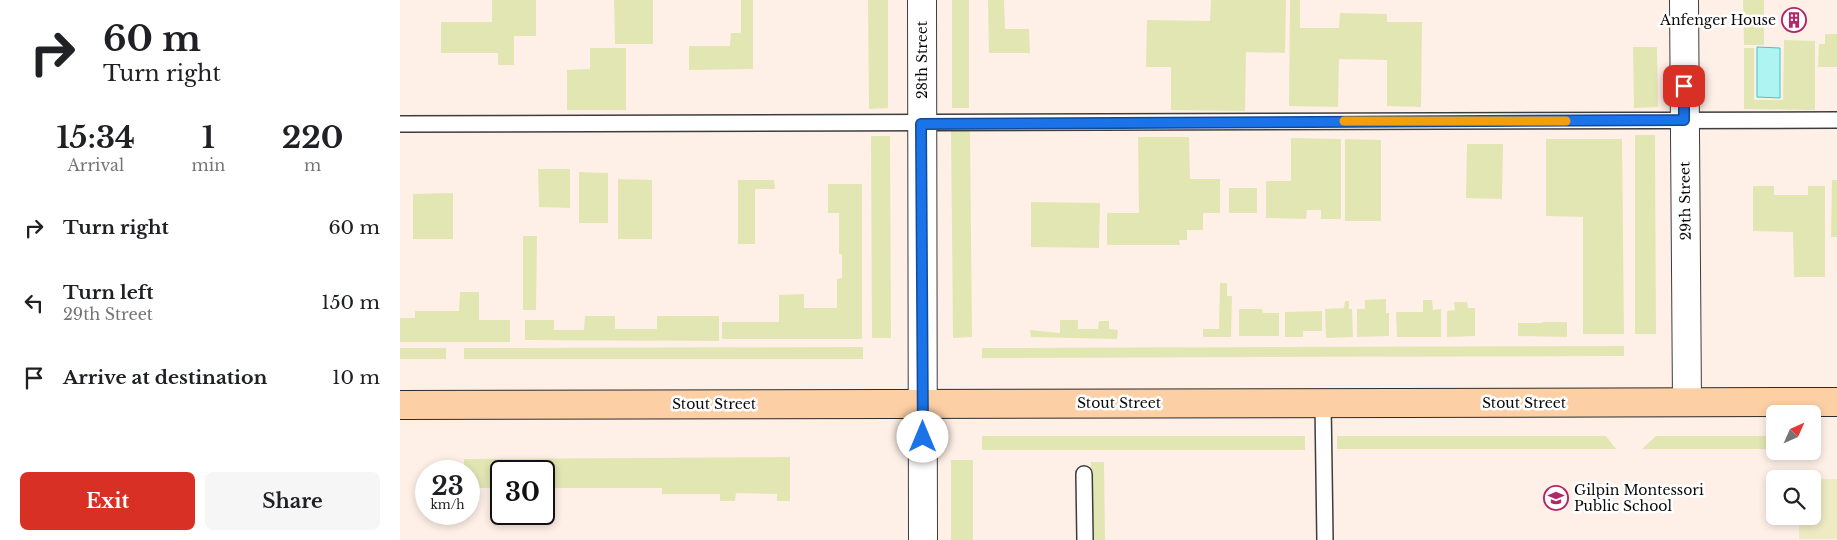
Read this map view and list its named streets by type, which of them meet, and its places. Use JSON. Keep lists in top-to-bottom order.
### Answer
{
  "streets": {
    "main road": ["Stout Street"],
    "street": ["28th Street", "29th Street"]
  },
  "crossings": [
    ["28th Street", "Stout Street"],
    ["29th Street", "Stout Street"]
  ],
  "places": {
    "building": ["Anfenger House"],
    "school or university": ["Gilpin Montessori Public School"]
  },
  "north": "top right",
  "page": {
    "turn": ["60 m", "Turn right"],
    "eta": [
      "15:34",
      "Arrival",
      "1",
      "min",
      "220",
      "m"
    ],
    "list": [
      {
        "name": "Turn right",
        "value": "60 m"
      },
      {
        "name": "Turn left",
        "note": "29th Street",
        "value": "150 m"
      },
      {
        "name": "Arrive at destination",
        "value": "10 m"
      }
    ],
    "speed": "23 km/h",
    "limit": "30",
    "buttons": ["Exit", "Share"]
  }
}
